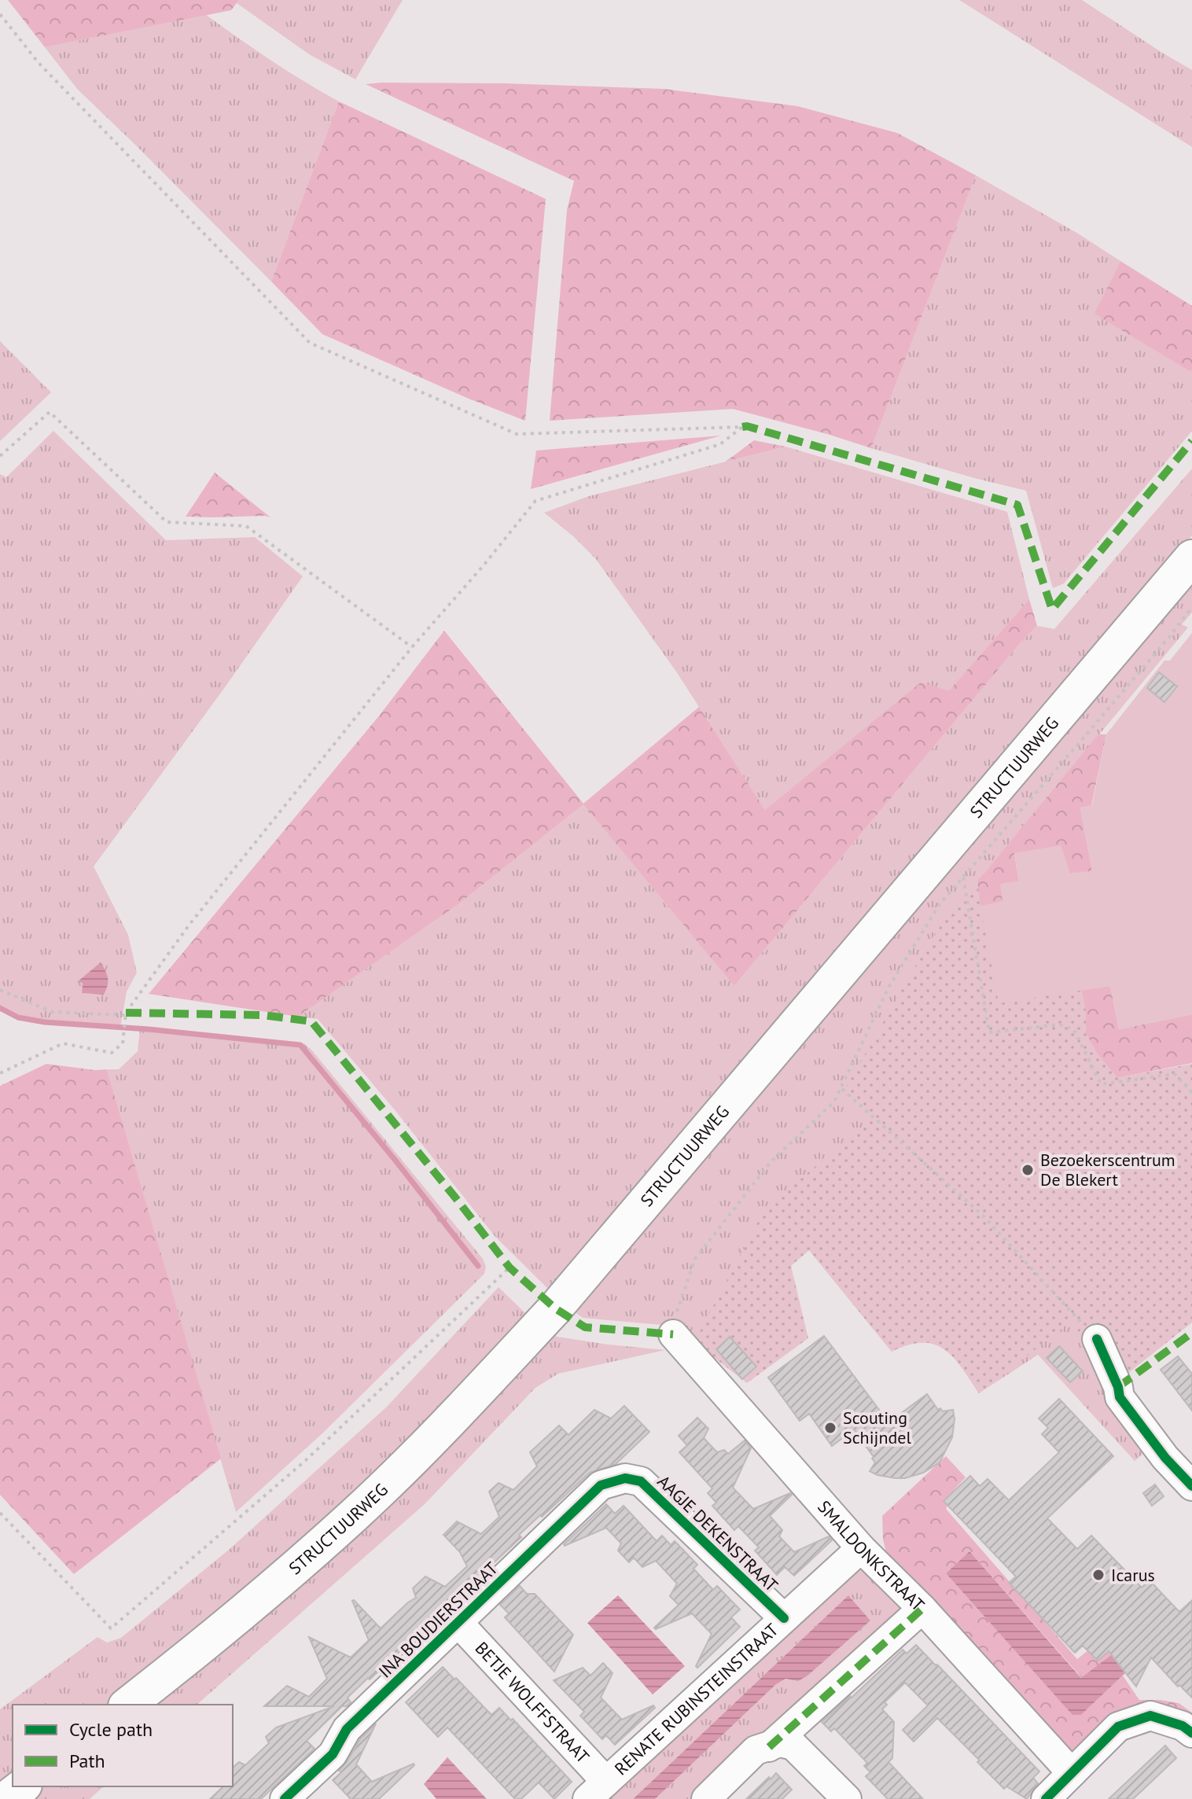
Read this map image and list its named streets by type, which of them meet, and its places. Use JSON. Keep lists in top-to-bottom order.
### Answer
{
  "streets": {
    "main road": ["STRUCTUURWEG"],
    "street": [
      "AAGJE DEKENSTRAAT",
      "SMALDONKSTRAAT",
      "INA BOUDIERSTRAAT",
      "RENATE RUBINSTEINSTRAAT",
      "BETJE WOLFFSTRAAT"
    ]
  },
  "crossings": [
    ["AAGJE DEKENSTRAAT", "INA BOUDIERSTRAAT"],
    ["AAGJE DEKENSTRAAT", "RENATE RUBINSTEINSTRAAT"],
    ["SMALDONKSTRAAT", "RENATE RUBINSTEINSTRAAT"],
    ["INA BOUDIERSTRAAT", "BETJE WOLFFSTRAAT"],
    ["RENATE RUBINSTEINSTRAAT", "BETJE WOLFFSTRAAT"]
  ],
  "places": ["Bezoekerscentrum De Blekert", "Scouting Schijndel", "Icarus"],
  "legend": ["Cycle path", "Path"]
}
